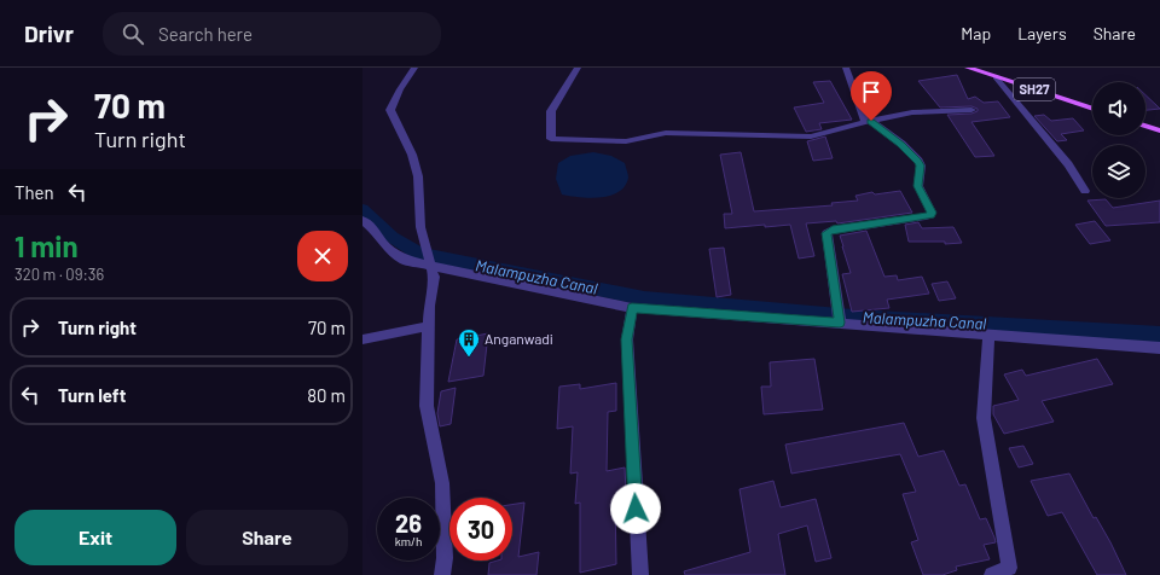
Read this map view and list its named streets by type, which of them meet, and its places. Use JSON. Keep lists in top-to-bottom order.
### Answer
{
  "streets": {
    "main road": ["SH27"]
  },
  "water": ["Malampuzha Canal"],
  "places": {
    "building": ["Anganwadi"]
  },
  "page": {
    "header": "Drivr",
    "search": "Search here",
    "nav": ["Map", "Layers", "Share"],
    "turn": ["70 m", "Turn right"],
    "then": "Then",
    "heading": ["1 min", "320 m · 09:36"],
    "list": [
      {
        "name": "Turn right",
        "value": "70 m"
      },
      {
        "name": "Turn left",
        "value": "80 m"
      }
    ],
    "speed": "26 km/h",
    "limit": "30",
    "buttons": ["Exit", "Share"]
  }
}
